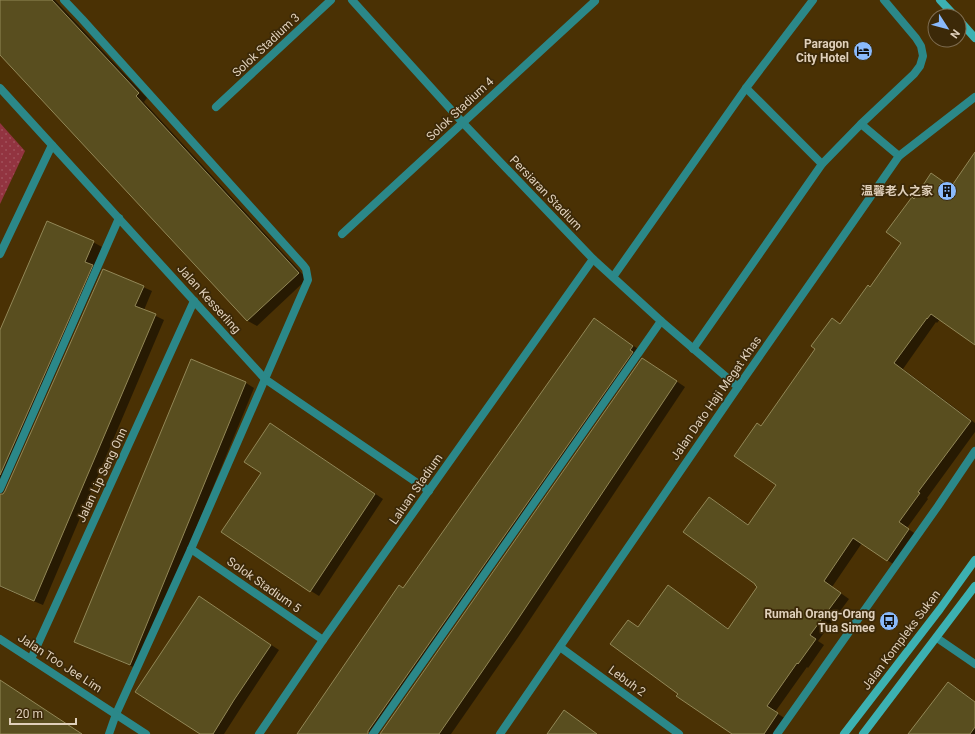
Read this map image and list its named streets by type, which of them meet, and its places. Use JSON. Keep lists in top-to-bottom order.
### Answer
{
  "streets": {
    "main road": ["Jalan Kompleks Sukan"],
    "street": [
      "Solok Stadium 3",
      "Solok Stadium 4",
      "Persiaran Stadium",
      "Jalan Kesserling",
      "Jalan Dato Haji Megat Khas",
      "Jalan Lip Seng Onn",
      "Laluan Stadium",
      "Solok Stadium 5",
      "Jalan Too Jee Lim",
      "Lebuh 2"
    ]
  },
  "crossings": [
    ["Solok Stadium 4", "Persiaran Stadium"],
    ["Persiaran Stadium", "Jalan Dato Haji Megat Khas"],
    ["Persiaran Stadium", "Laluan Stadium"],
    ["Jalan Kesserling", "Jalan Lip Seng Onn"],
    ["Jalan Kesserling", "Laluan Stadium"],
    ["Jalan Dato Haji Megat Khas", "Lebuh 2"],
    ["Jalan Lip Seng Onn", "Jalan Too Jee Lim"],
    ["Laluan Stadium", "Solok Stadium 5"]
  ],
  "places": {
    "hotel": ["Paragon City Hotel"],
    "building": ["温馨老人之家"],
    "bus stop": ["Rumah Orang-Orang Tua Simee"]
  },
  "scale_bar": "20 m",
  "north": "bottom right"
}
